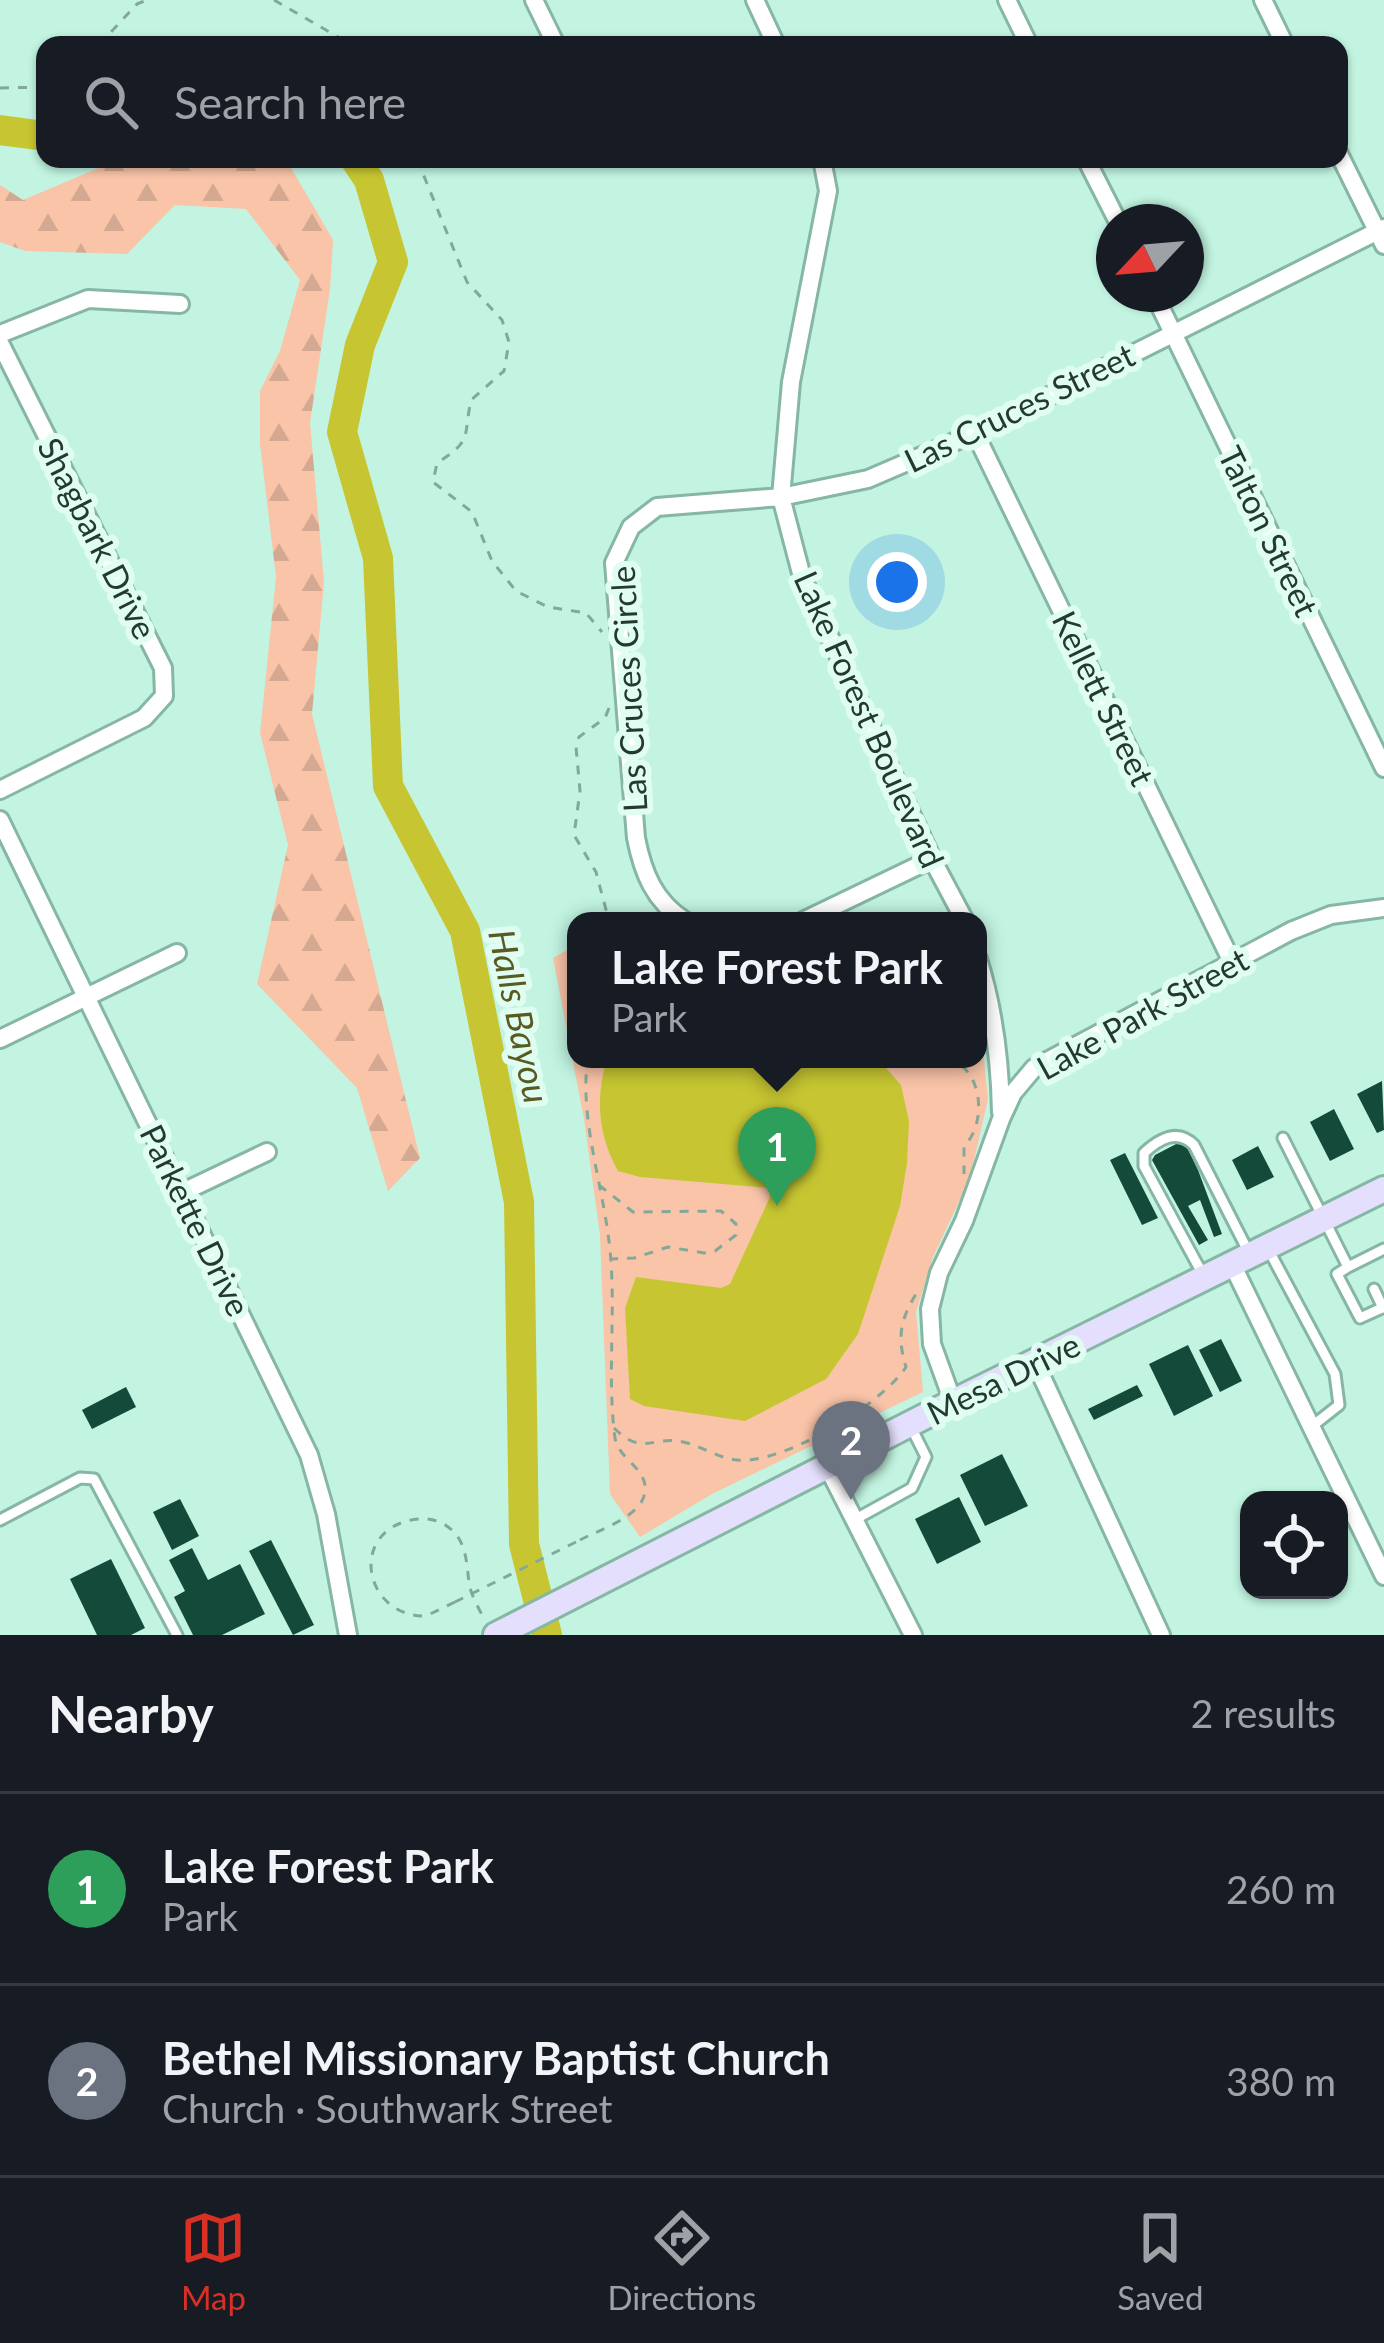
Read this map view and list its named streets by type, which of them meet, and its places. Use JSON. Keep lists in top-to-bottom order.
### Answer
{
  "streets": {
    "main road": ["Mesa Drive"],
    "street": [
      "Las Cruces Street",
      "Talton Street",
      "Shagbark Drive",
      "Las Cruces Circle",
      "Kellett Street",
      "Lake Forest Boulevard",
      "Lake Park Street",
      "Parkette Drive"
    ]
  },
  "crossings": [
    ["Las Cruces Street", "Talton Street"],
    ["Las Cruces Street", "Las Cruces Circle"],
    ["Las Cruces Street", "Kellett Street"],
    ["Las Cruces Street", "Lake Forest Boulevard"],
    ["Las Cruces Circle", "Lake Forest Boulevard"],
    ["Kellett Street", "Lake Park Street"],
    ["Lake Park Street", "Mesa Drive"]
  ],
  "water": ["Halls Bayou"],
  "north": "bottom left",
  "page": {
    "search": "Search here",
    "popup": ["Lake Forest Park", "Park"],
    "pins": ["1", "2"],
    "heading": ["Nearby", "2 results"],
    "list": [
      {
        "mark": "1",
        "name": "Lake Forest Park",
        "note": "Park",
        "value": "260 m"
      },
      {
        "mark": "2",
        "name": "Bethel Missionary Baptist Church",
        "note": "Church · Southwark Street",
        "value": "380 m"
      }
    ],
    "nav": ["Map", "Directions", "Saved"]
  }
}
